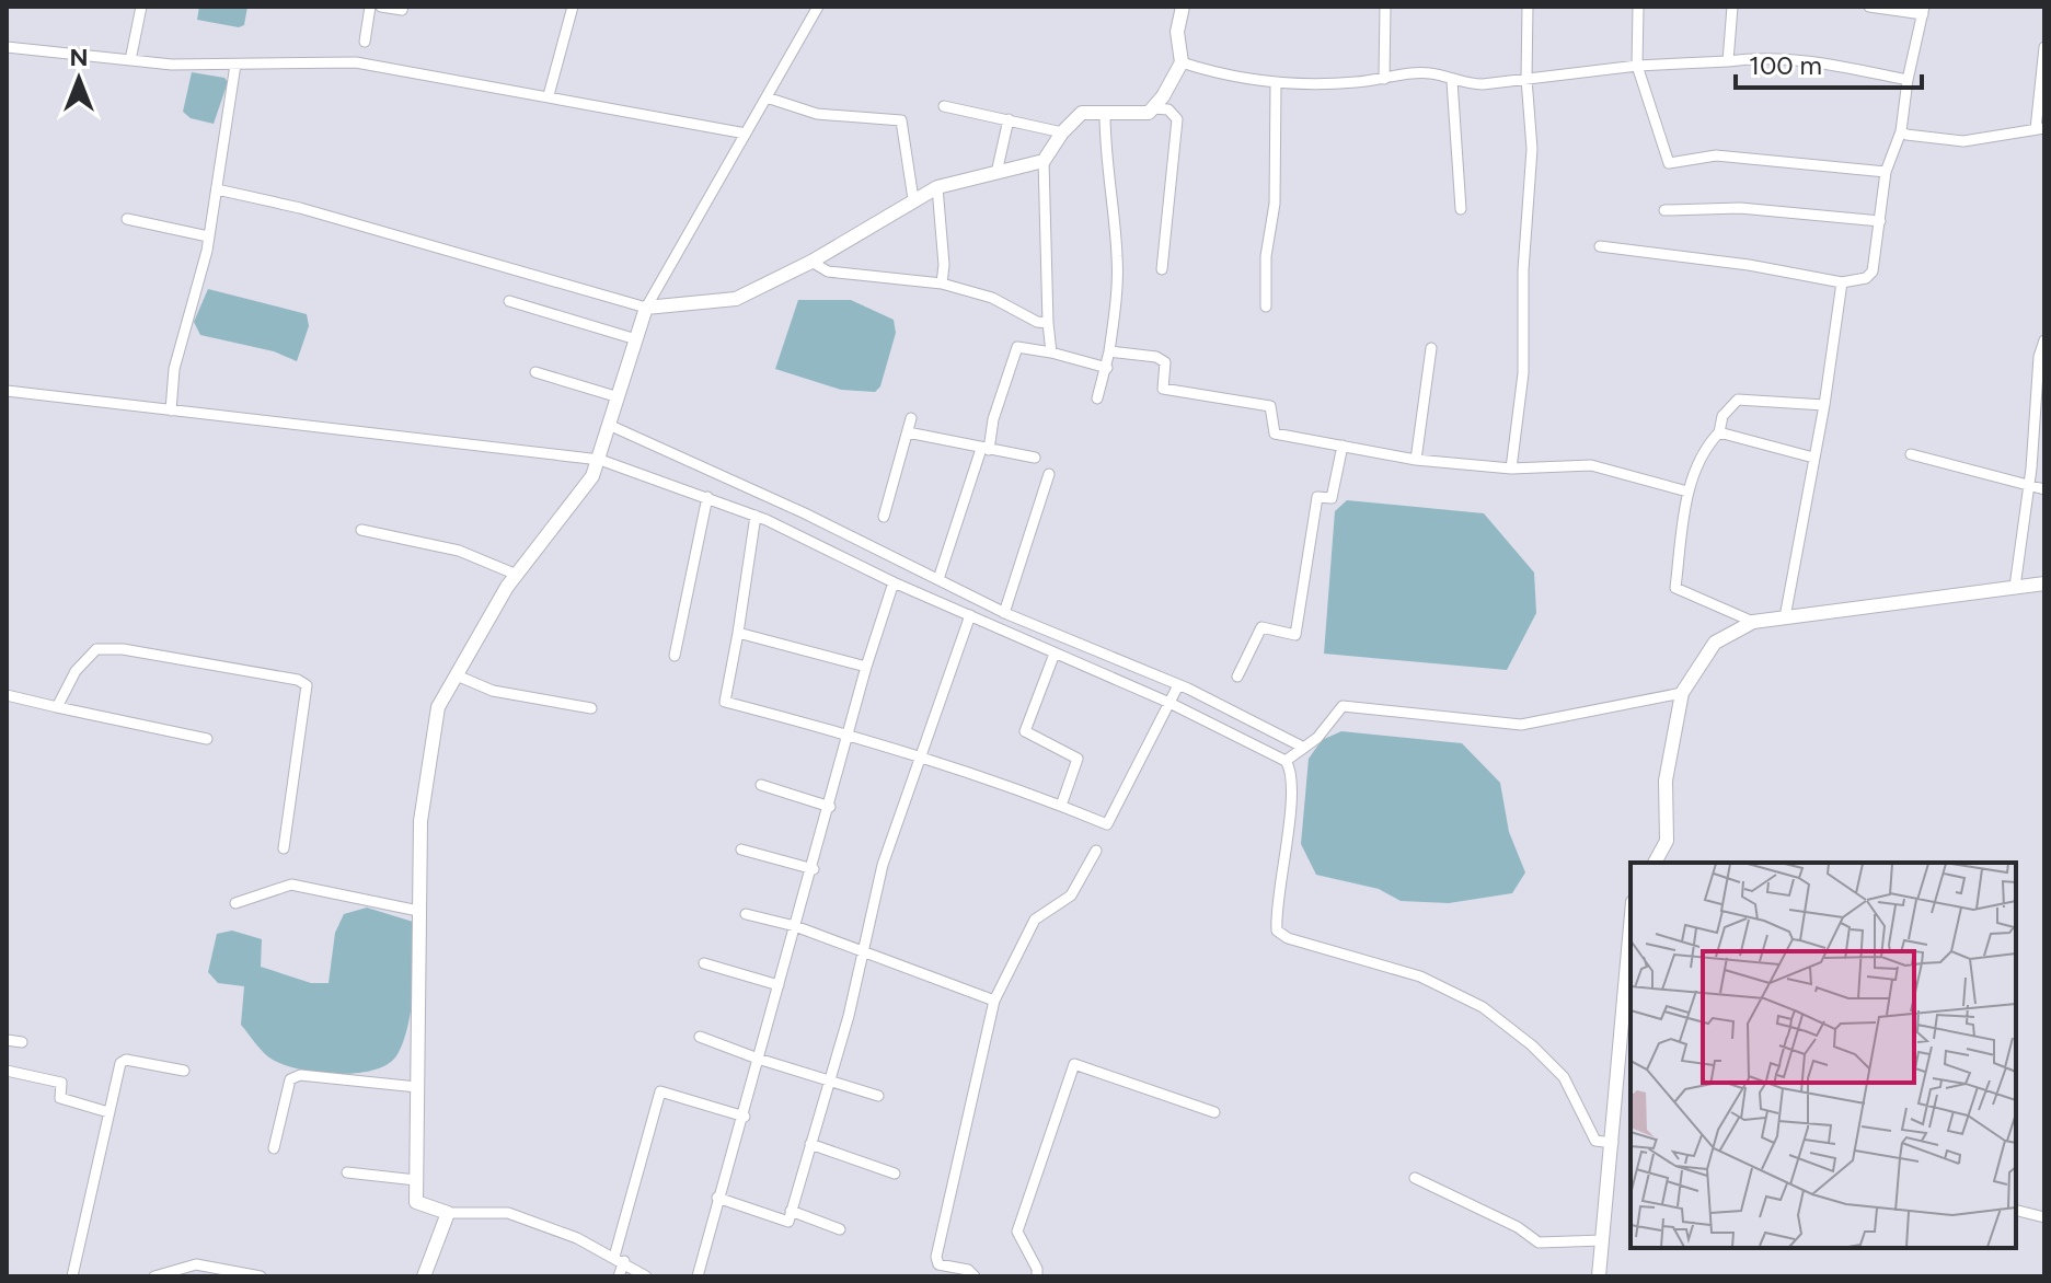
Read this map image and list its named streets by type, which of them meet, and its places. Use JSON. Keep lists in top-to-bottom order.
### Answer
{
  "scale_bar": "100 m",
  "north": "top"
}
